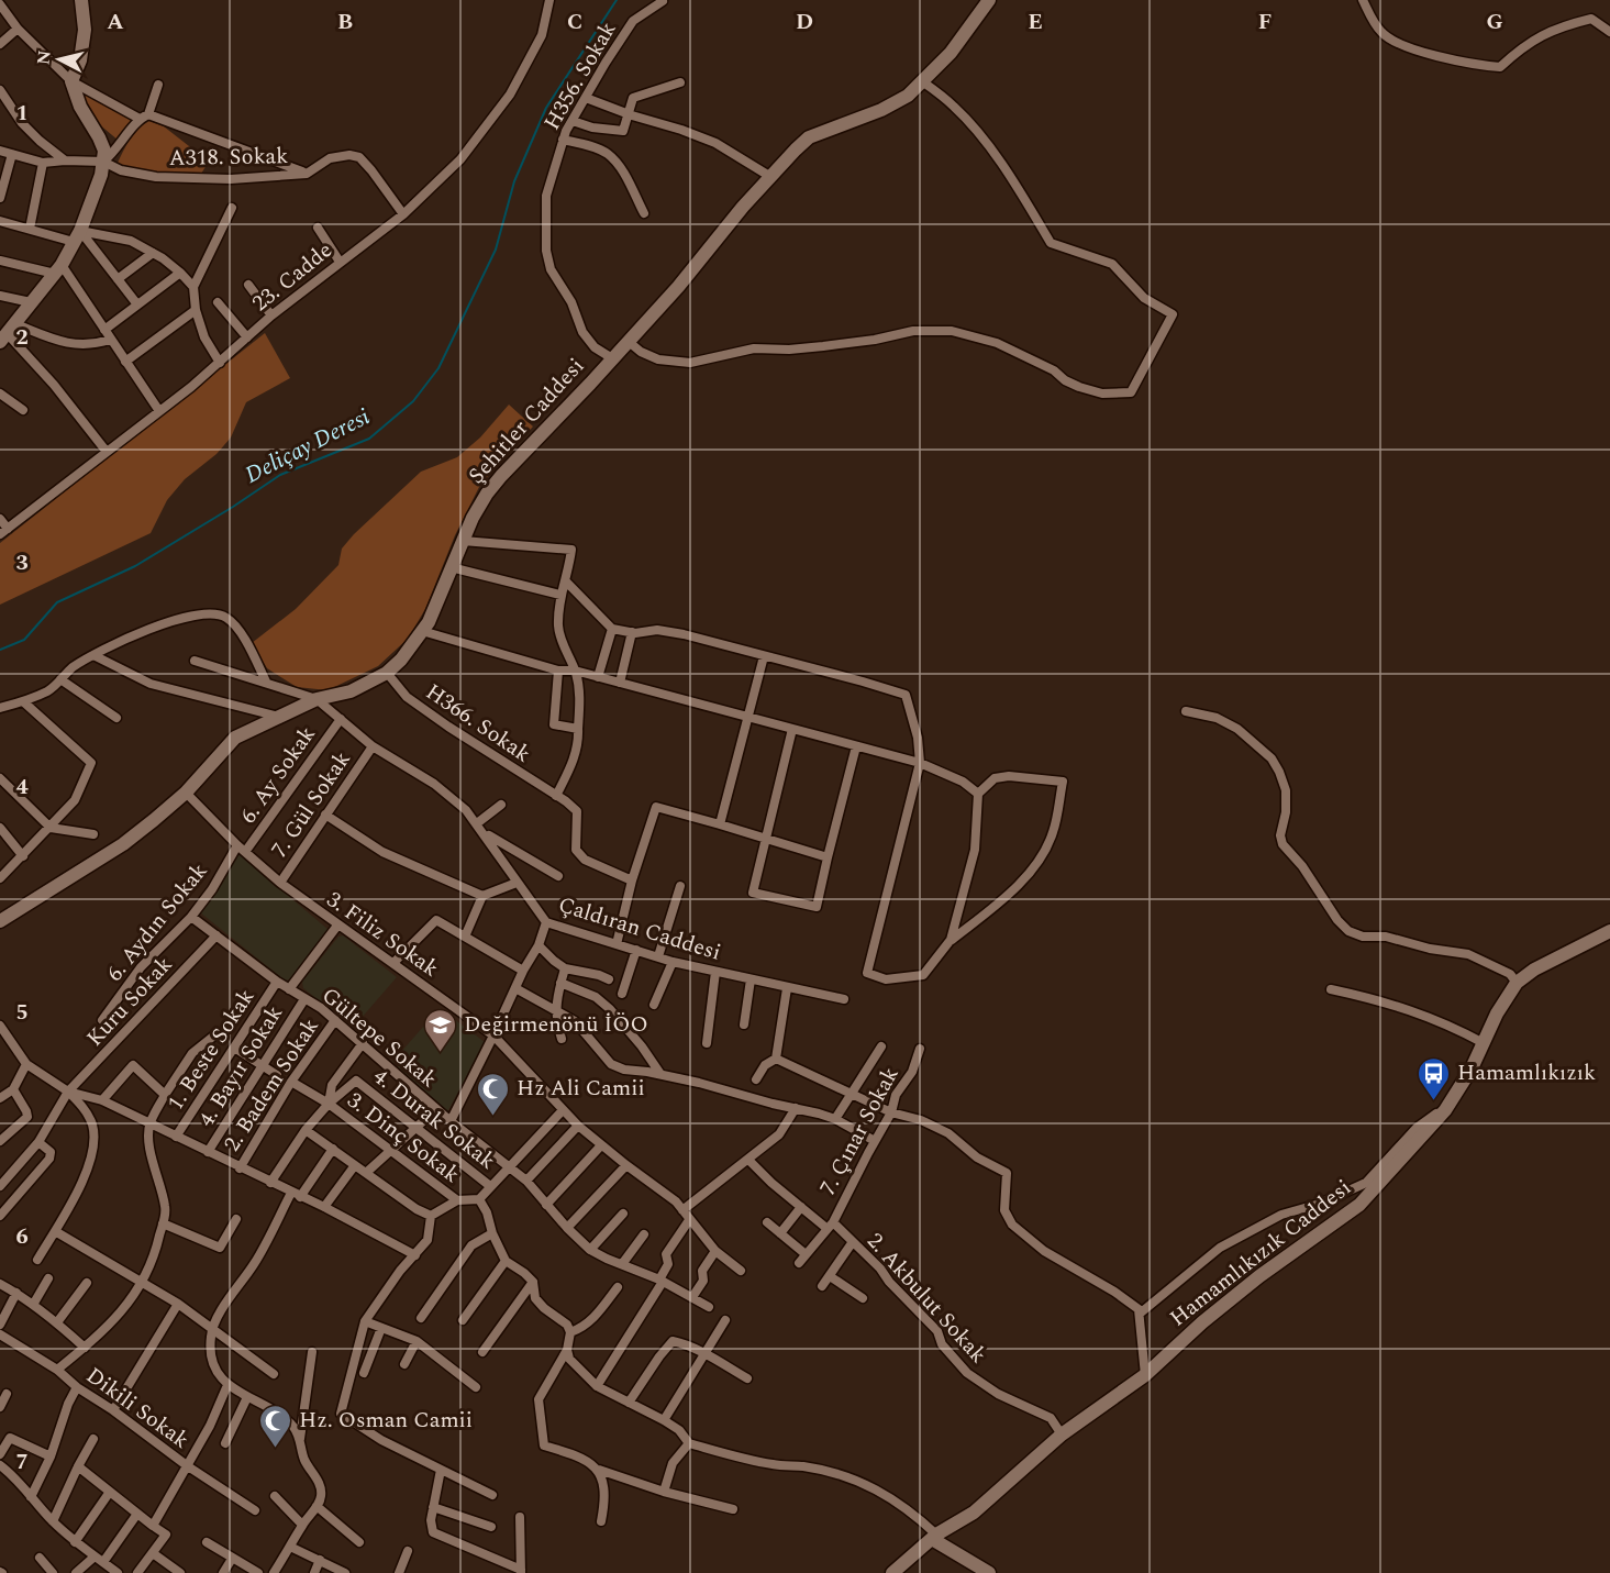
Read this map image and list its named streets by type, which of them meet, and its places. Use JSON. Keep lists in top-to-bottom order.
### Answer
{
  "streets": {
    "street": [
      "H356. Sokak",
      "A318. Sokak",
      "23. Cadde",
      "Şehitler Caddesi",
      "H366. Sokak",
      "6. Ay Sokak",
      "7. Gül Sokak",
      "6. Aydın Sokak",
      "Çaldıran Caddesi",
      "3. Filiz Sokak",
      "Kuru Sokak",
      "Gültepe Sokak",
      "1. Beste Sokak",
      "4. Bayır Sokak",
      "2. Badem Sokak",
      "4. Durak Sokak",
      "7. Çınar Sokak",
      "3. Dinç Sokak",
      "Hamamlıkızık Caddesi",
      "2. Akbulut Sokak",
      "Dikili Sokak"
    ]
  },
  "crossings": [
    ["H356. Sokak", "Şehitler Caddesi"],
    ["A318. Sokak", "23. Cadde"],
    ["Şehitler Caddesi", "H366. Sokak"],
    ["Şehitler Caddesi", "Çaldıran Caddesi"],
    ["Şehitler Caddesi", "3. Filiz Sokak"],
    ["6. Ay Sokak", "6. Aydın Sokak"],
    ["6. Ay Sokak", "Çaldıran Caddesi"],
    ["6. Ay Sokak", "3. Filiz Sokak"],
    ["7. Gül Sokak", "Çaldıran Caddesi"],
    ["7. Gül Sokak", "3. Filiz Sokak"],
    ["6. Aydın Sokak", "3. Filiz Sokak"],
    ["6. Aydın Sokak", "Gültepe Sokak"],
    ["Kuru Sokak", "Gültepe Sokak"],
    ["Gültepe Sokak", "1. Beste Sokak"],
    ["Gültepe Sokak", "4. Bayır Sokak"],
    ["Gültepe Sokak", "2. Badem Sokak"],
    ["2. Badem Sokak", "3. Dinç Sokak"],
    ["4. Durak Sokak", "3. Dinç Sokak"],
    ["7. Çınar Sokak", "2. Akbulut Sokak"],
    ["Hamamlıkızık Caddesi", "2. Akbulut Sokak"]
  ],
  "water": ["Deliçay Deresi"],
  "places": {
    "school or university": ["Değirmenönü İÖO"],
    "bus stop": ["Hamamlıkızık"],
    "mosque": ["Hz Ali Camii", "Hz. Osman Camii"]
  },
  "north": "left",
  "grid": {
    "columns": [
      "A",
      "B",
      "C",
      "D",
      "E",
      "F",
      "G"
    ],
    "rows": [
      "1",
      "2",
      "3",
      "4",
      "5",
      "6",
      "7"
    ]
  }
}
